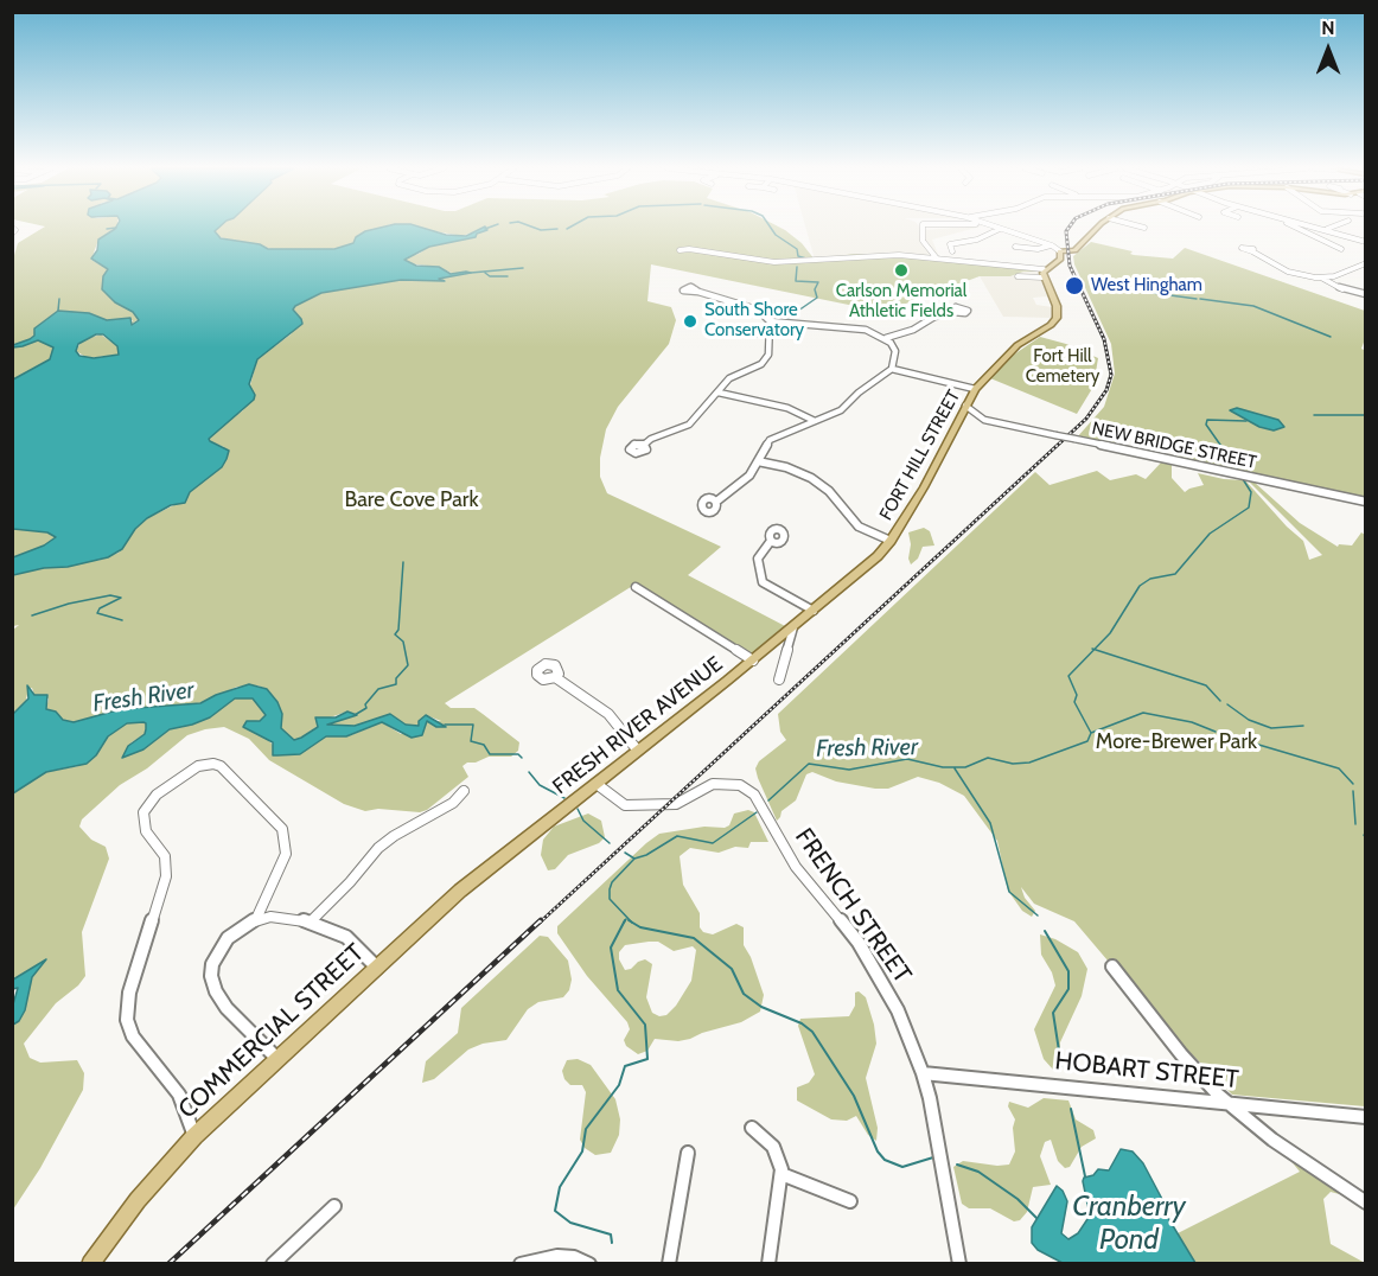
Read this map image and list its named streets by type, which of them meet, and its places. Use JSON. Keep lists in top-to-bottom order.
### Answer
{
  "streets": {
    "main road": ["FORT HILL STREET", "FRESH RIVER AVENUE", "COMMERCIAL STREET"],
    "street": ["NEW BRIDGE STREET", "FRENCH STREET", "HOBART STREET"]
  },
  "crossings": [
    ["NEW BRIDGE STREET", "FORT HILL STREET"],
    ["FORT HILL STREET", "FRESH RIVER AVENUE"],
    ["FRESH RIVER AVENUE", "FRENCH STREET"],
    ["FRESH RIVER AVENUE", "COMMERCIAL STREET"],
    ["FRENCH STREET", "HOBART STREET"]
  ],
  "water": ["Fresh River", "Cranberry Pond"],
  "parks": ["Fort Hill Cemetery", "Bare Cove Park", "More-Brewer Park"],
  "places": ["Carlson Memorial Athletic Fields", "West Hingham", "South Shore Conservatory"],
  "north": "top"
}
